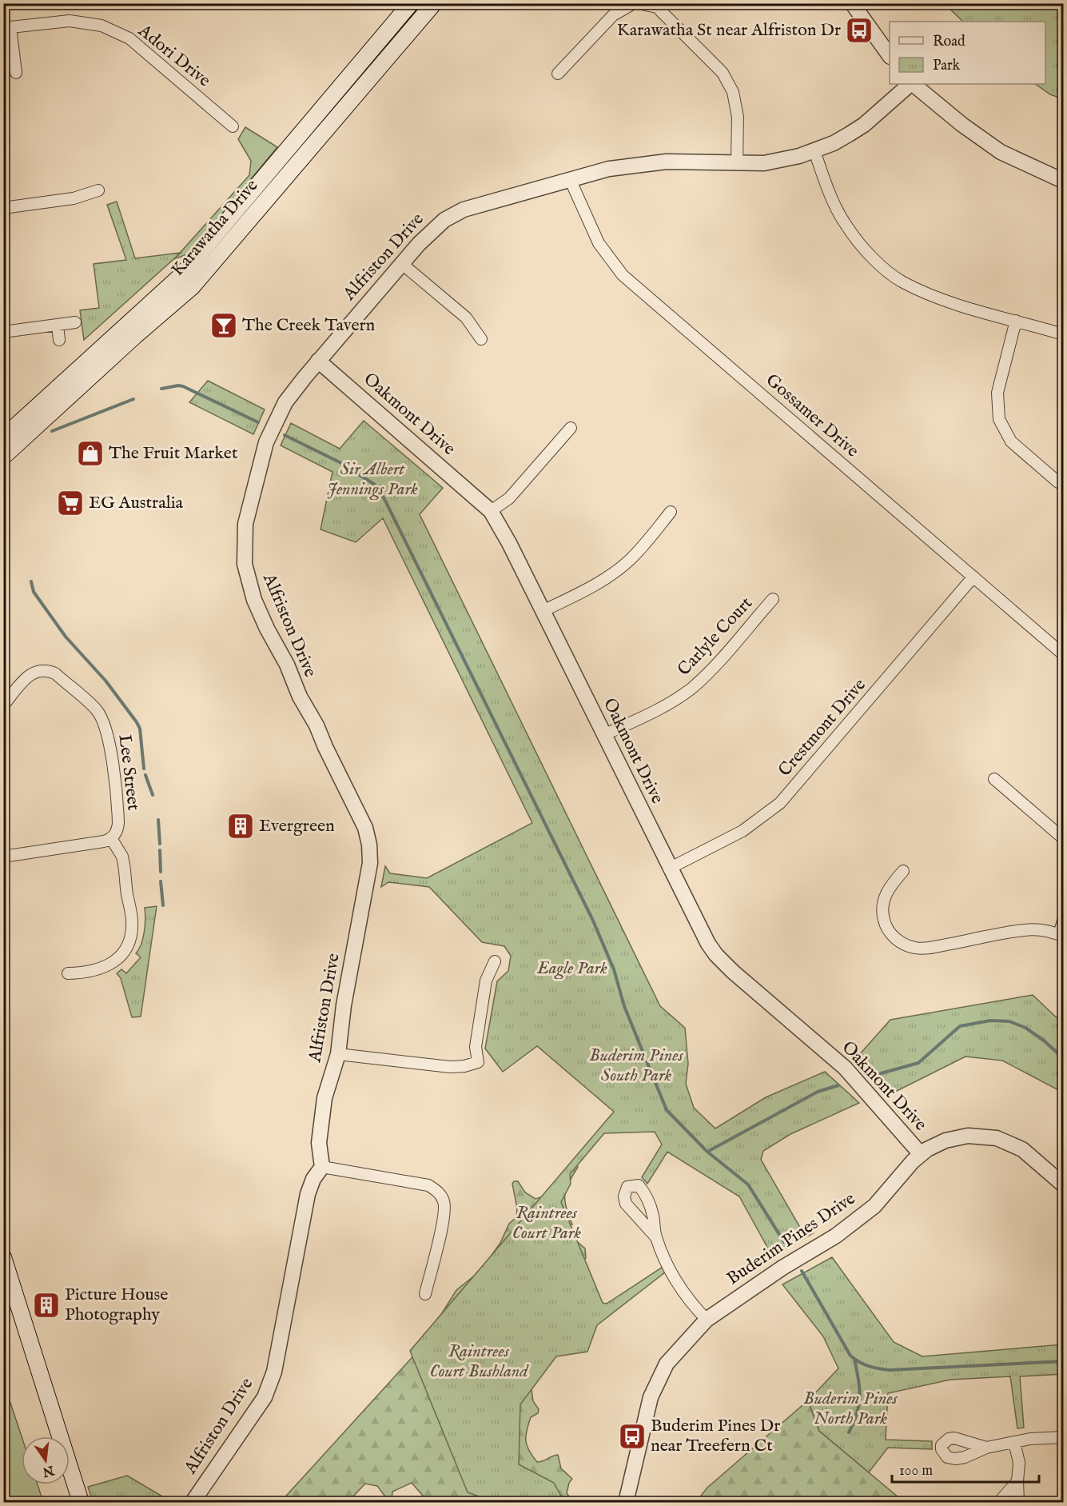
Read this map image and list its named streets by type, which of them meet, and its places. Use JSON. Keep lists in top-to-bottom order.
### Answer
{
  "streets": {
    "main road": ["Karawatha Drive"],
    "street": [
      "Adori Drive",
      "Alfriston Drive",
      "Oakmont Drive",
      "Gossamer Drive",
      "Carlyle Court",
      "Crestmont Drive",
      "Lee Street",
      "Buderim Pines Drive"
    ]
  },
  "crossings": [
    ["Alfriston Drive", "Oakmont Drive"],
    ["Alfriston Drive", "Gossamer Drive"],
    ["Oakmont Drive", "Carlyle Court"],
    ["Oakmont Drive", "Crestmont Drive"],
    ["Oakmont Drive", "Buderim Pines Drive"],
    ["Gossamer Drive", "Crestmont Drive"]
  ],
  "parks": [
    "Sir Albert Jennings Park",
    "Eagle Park",
    "Buderim Pines South Park",
    "Raintrees Court Park",
    "Raintrees Court Bushland",
    "Buderim Pines North Park"
  ],
  "places": {
    "bus stop": ["Karawatha St near Alfriston Dr", "Buderim Pines Dr near Treefern Ct"],
    "bar": ["The Creek Tavern"],
    "shop": ["The Fruit Market"],
    "supermarket": ["EG Australia"],
    "building": ["Evergreen", "Picture House Photography"]
  },
  "legend": ["Road", "Park"],
  "scale_bar": "100 m",
  "north": "bottom"
}
